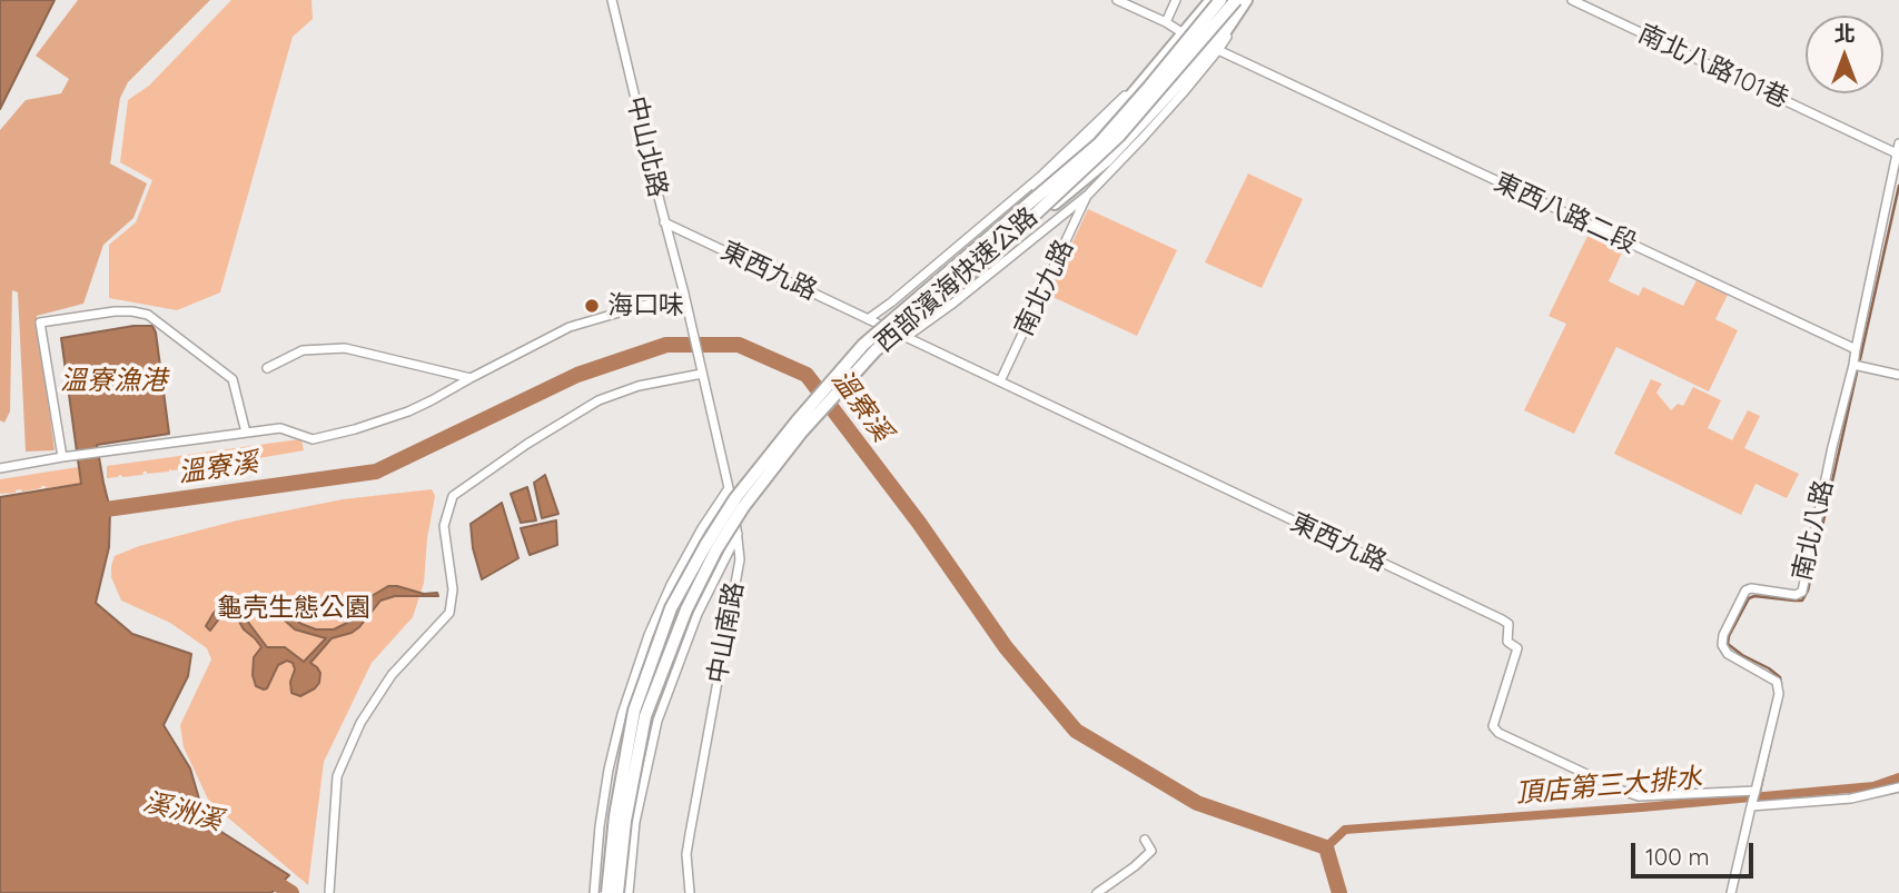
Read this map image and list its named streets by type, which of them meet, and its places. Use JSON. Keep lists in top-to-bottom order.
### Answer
{
  "streets": {
    "highway": ["西部濱海快速公路"],
    "street": [
      "南北八路101巷",
      "中山北路",
      "東西八路二段",
      "東西九路",
      "南北九路",
      "南北八路",
      "中山南路"
    ]
  },
  "crossings": [
    ["中山北路", "東西九路"],
    ["中山北路", "中山南路"],
    ["東西九路", "南北九路"],
    ["東西九路", "南北八路"]
  ],
  "water": [
    "溫寮漁港",
    "溫寮溪",
    "頂店第三大排水",
    "溪洲溪"
  ],
  "parks": ["龜壳生態公園"],
  "places": ["海口味"],
  "scale_bar": "100 m",
  "north": "top"
}
